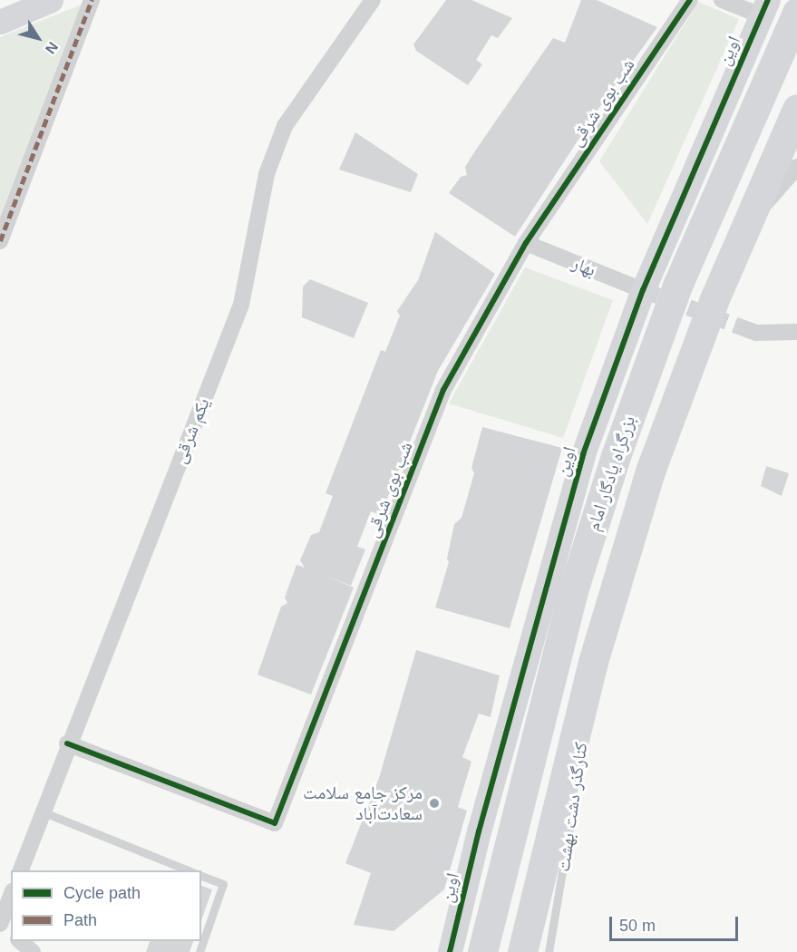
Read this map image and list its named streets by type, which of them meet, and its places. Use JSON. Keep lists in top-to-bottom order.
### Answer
{
  "streets": {
    "highway": ["بزرگراه یادگار امام"],
    "street": [
      "اوین",
      "شب بوی شرقی",
      "بهار",
      "یکم شرقی"
    ],
    "lane": ["کنارگذر دشت بهشت"]
  },
  "crossings": [
    ["اوین", "بهار"],
    ["شب بوی شرقی", "بهار"],
    ["شب بوی شرقی", "یکم شرقی"],
    ["بزرگراه یادگار امام", "کنارگذر دشت بهشت"]
  ],
  "places": ["مرکز جامع سلامت سعادت‌آباد"],
  "legend": ["Cycle path", "Path"],
  "scale_bar": "50 m",
  "north": "bottom right"
}
